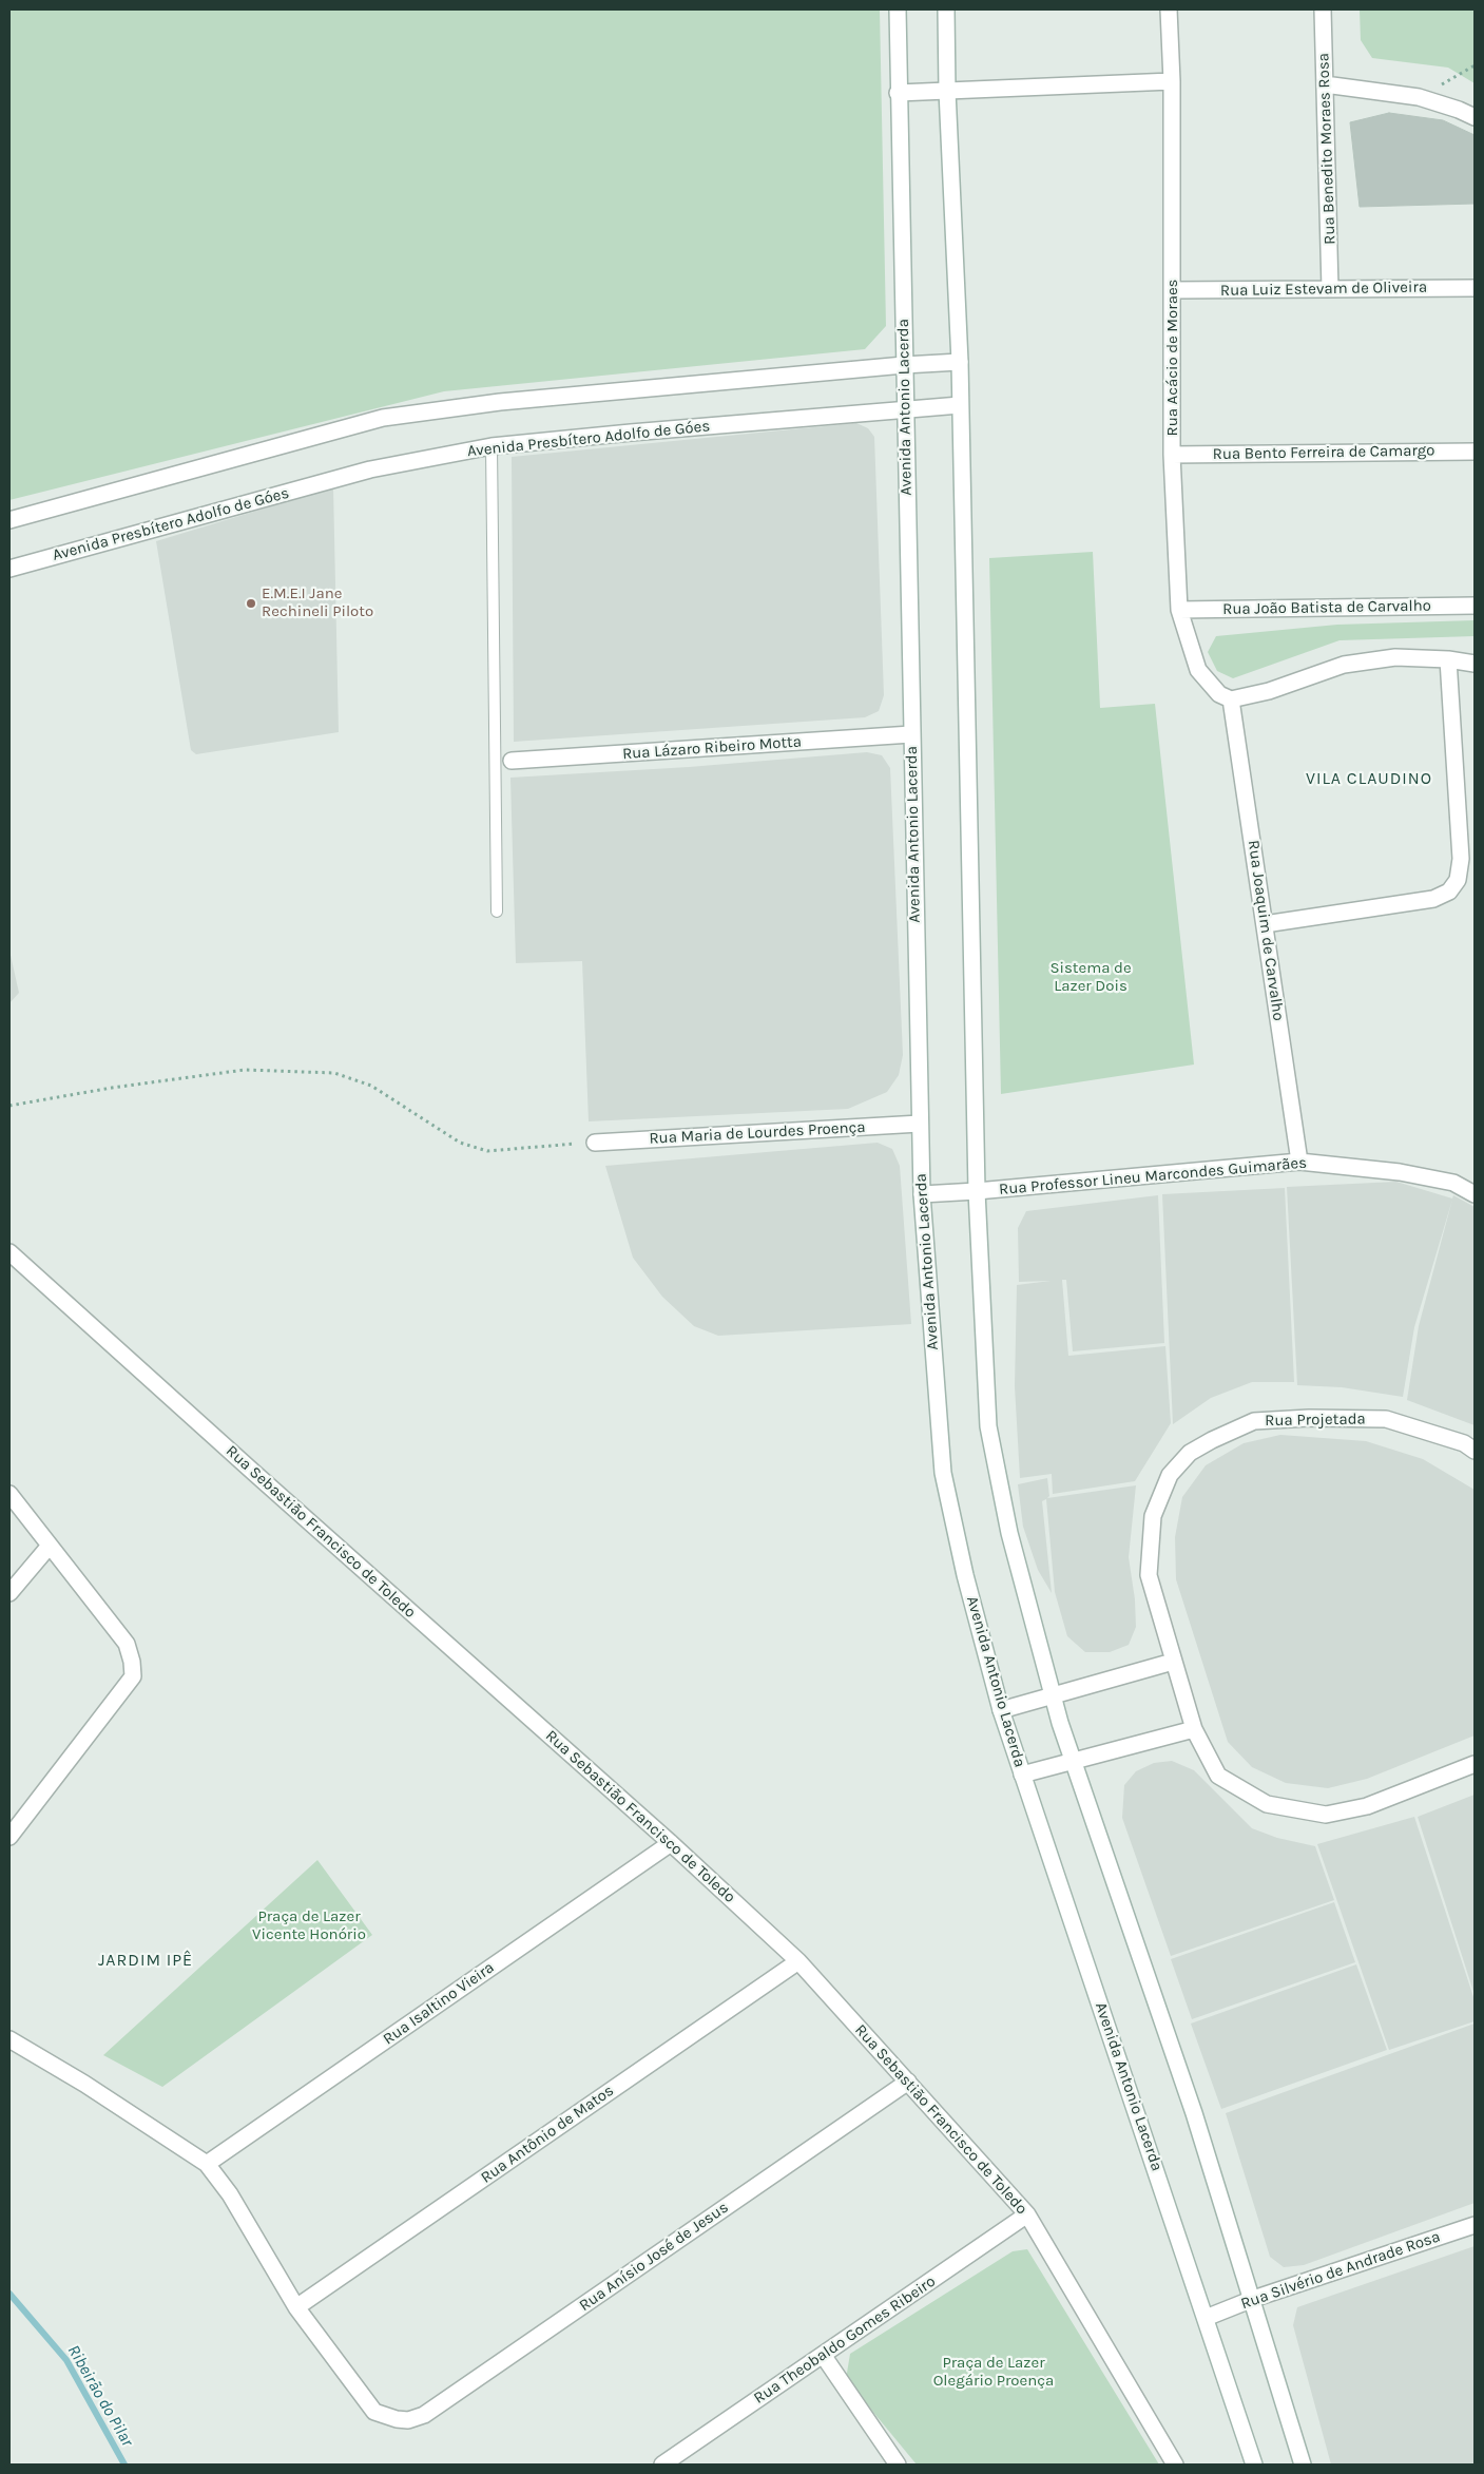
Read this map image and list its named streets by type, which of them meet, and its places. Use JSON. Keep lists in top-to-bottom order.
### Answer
{
  "streets": {
    "street": [
      "Rua Benedito Moraes Rosa",
      "Rua Luiz Estevam de Oliveira",
      "Rua Acácio de Moraes",
      "Avenida Antonio Lacerda",
      "Avenida Presbítero Adolfo de Góes",
      "Rua Bento Ferreira de Camargo",
      "Rua João Batista de Carvalho",
      "Rua Lázaro Ribeiro Motta",
      "Rua Joaquim de Carvalho",
      "Rua Maria de Lourdes Proença",
      "Rua Professor Lineu Marcondes Guimarães",
      "Rua Projetada",
      "Rua Sebastião Francisco de Toledo",
      "Rua Isaltino Vieira",
      "Rua Antônio de Matos",
      "Rua Anísio José de Jesus",
      "Rua Silvério de Andrade Rosa",
      "Rua Theobaldo Gomes Ribeiro"
    ]
  },
  "crossings": [
    ["Rua Benedito Moraes Rosa", "Rua Luiz Estevam de Oliveira"],
    ["Rua Luiz Estevam de Oliveira", "Rua Acácio de Moraes"],
    ["Rua Acácio de Moraes", "Rua Bento Ferreira de Camargo"],
    ["Rua Acácio de Moraes", "Rua João Batista de Carvalho"],
    ["Rua Acácio de Moraes", "Rua Joaquim de Carvalho"],
    ["Avenida Antonio Lacerda", "Avenida Presbítero Adolfo de Góes"],
    ["Avenida Antonio Lacerda", "Rua Lázaro Ribeiro Motta"],
    ["Avenida Antonio Lacerda", "Rua Maria de Lourdes Proença"],
    ["Avenida Antonio Lacerda", "Rua Professor Lineu Marcondes Guimarães"],
    ["Avenida Antonio Lacerda", "Rua Silvério de Andrade Rosa"],
    ["Rua Joaquim de Carvalho", "Rua Professor Lineu Marcondes Guimarães"],
    ["Rua Sebastião Francisco de Toledo", "Rua Isaltino Vieira"],
    ["Rua Sebastião Francisco de Toledo", "Rua Antônio de Matos"],
    ["Rua Sebastião Francisco de Toledo", "Rua Anísio José de Jesus"],
    ["Rua Sebastião Francisco de Toledo", "Rua Theobaldo Gomes Ribeiro"],
    ["Rua Antônio de Matos", "Rua Anísio José de Jesus"]
  ],
  "districts": ["VILA CLAUDINO", "JARDIM IPÊ"],
  "water": ["Ribeirão do Pilar"],
  "parks": ["Sistema de Lazer Dois", "Praça de Lazer Vicente Honório", "Praça de Lazer Olegário Proença"],
  "places": ["E.M.E.I Jane Rechineli Piloto"]
}
